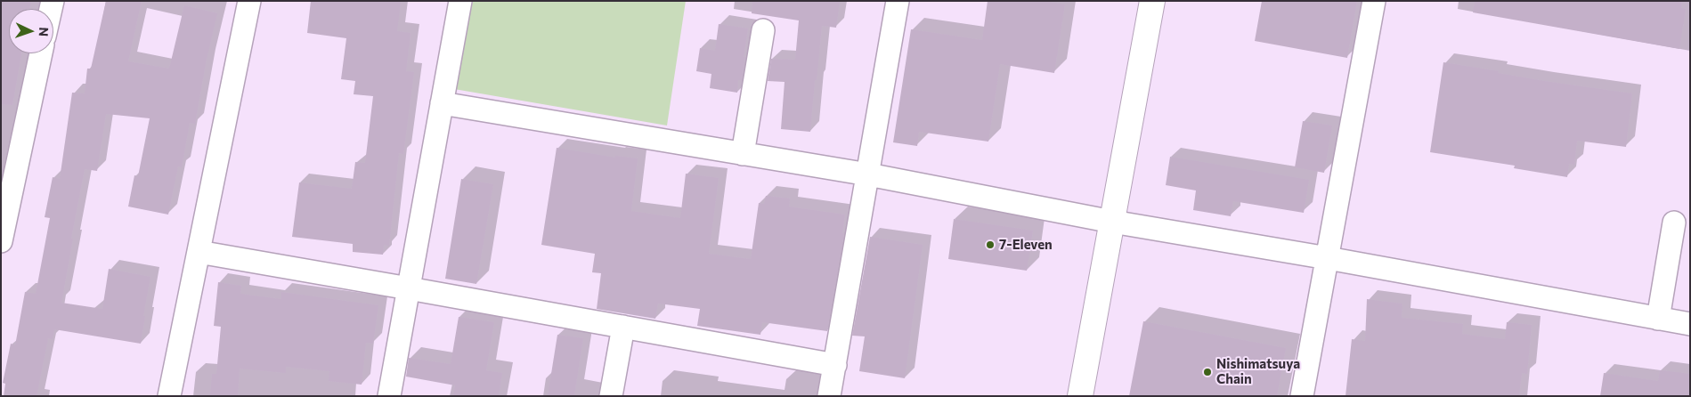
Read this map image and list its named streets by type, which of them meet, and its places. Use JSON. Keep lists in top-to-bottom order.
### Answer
{
  "places": ["7-Eleven", "Nishimatsuya Chain"],
  "north": "right"
}
